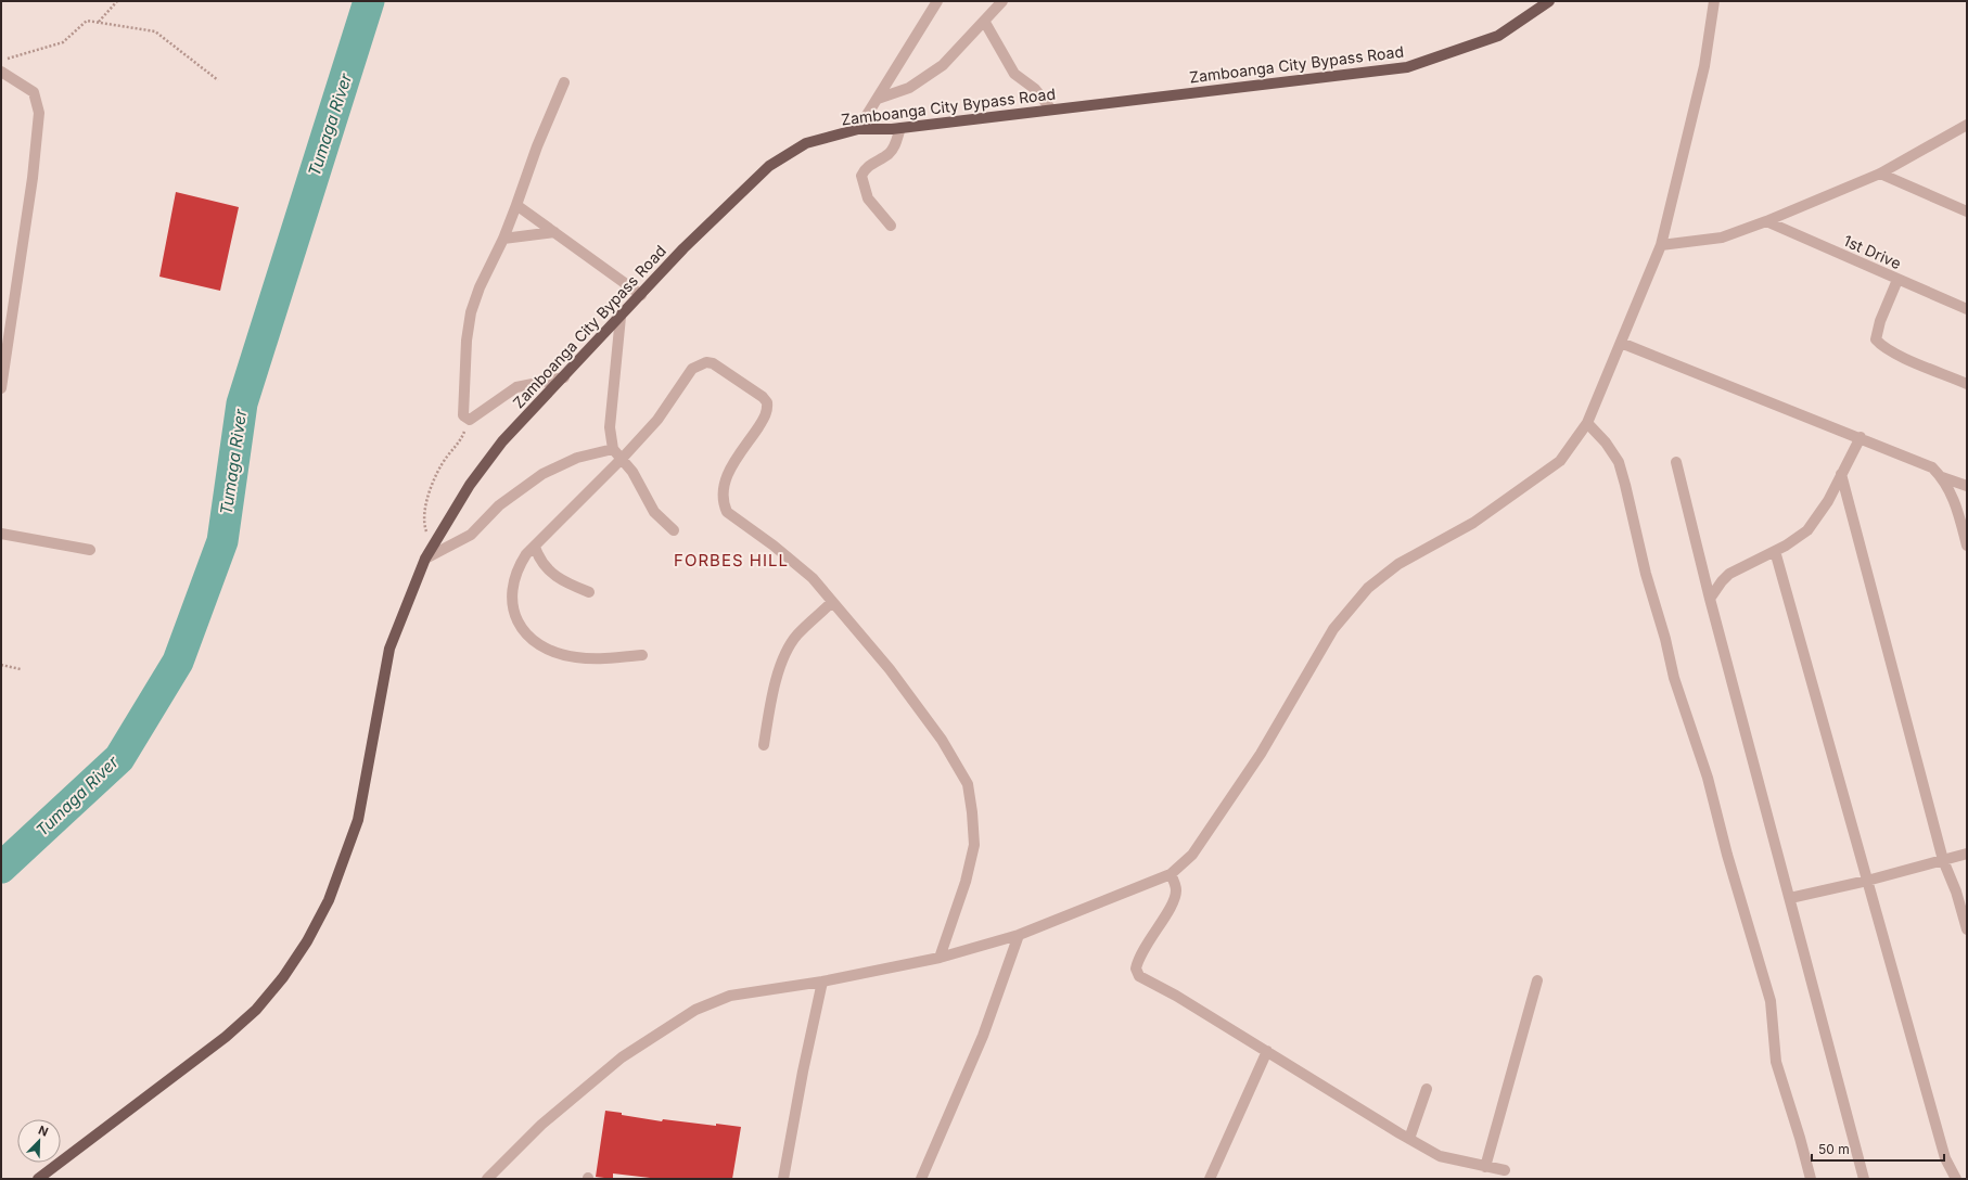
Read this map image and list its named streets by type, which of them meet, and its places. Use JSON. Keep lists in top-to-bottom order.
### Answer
{
  "streets": {
    "main road": ["Zamboanga City Bypass Road"],
    "street": ["1st Drive"]
  },
  "districts": ["FORBES HILL"],
  "water": ["Tumaga River"],
  "scale_bar": "50 m",
  "north": "top right"
}
